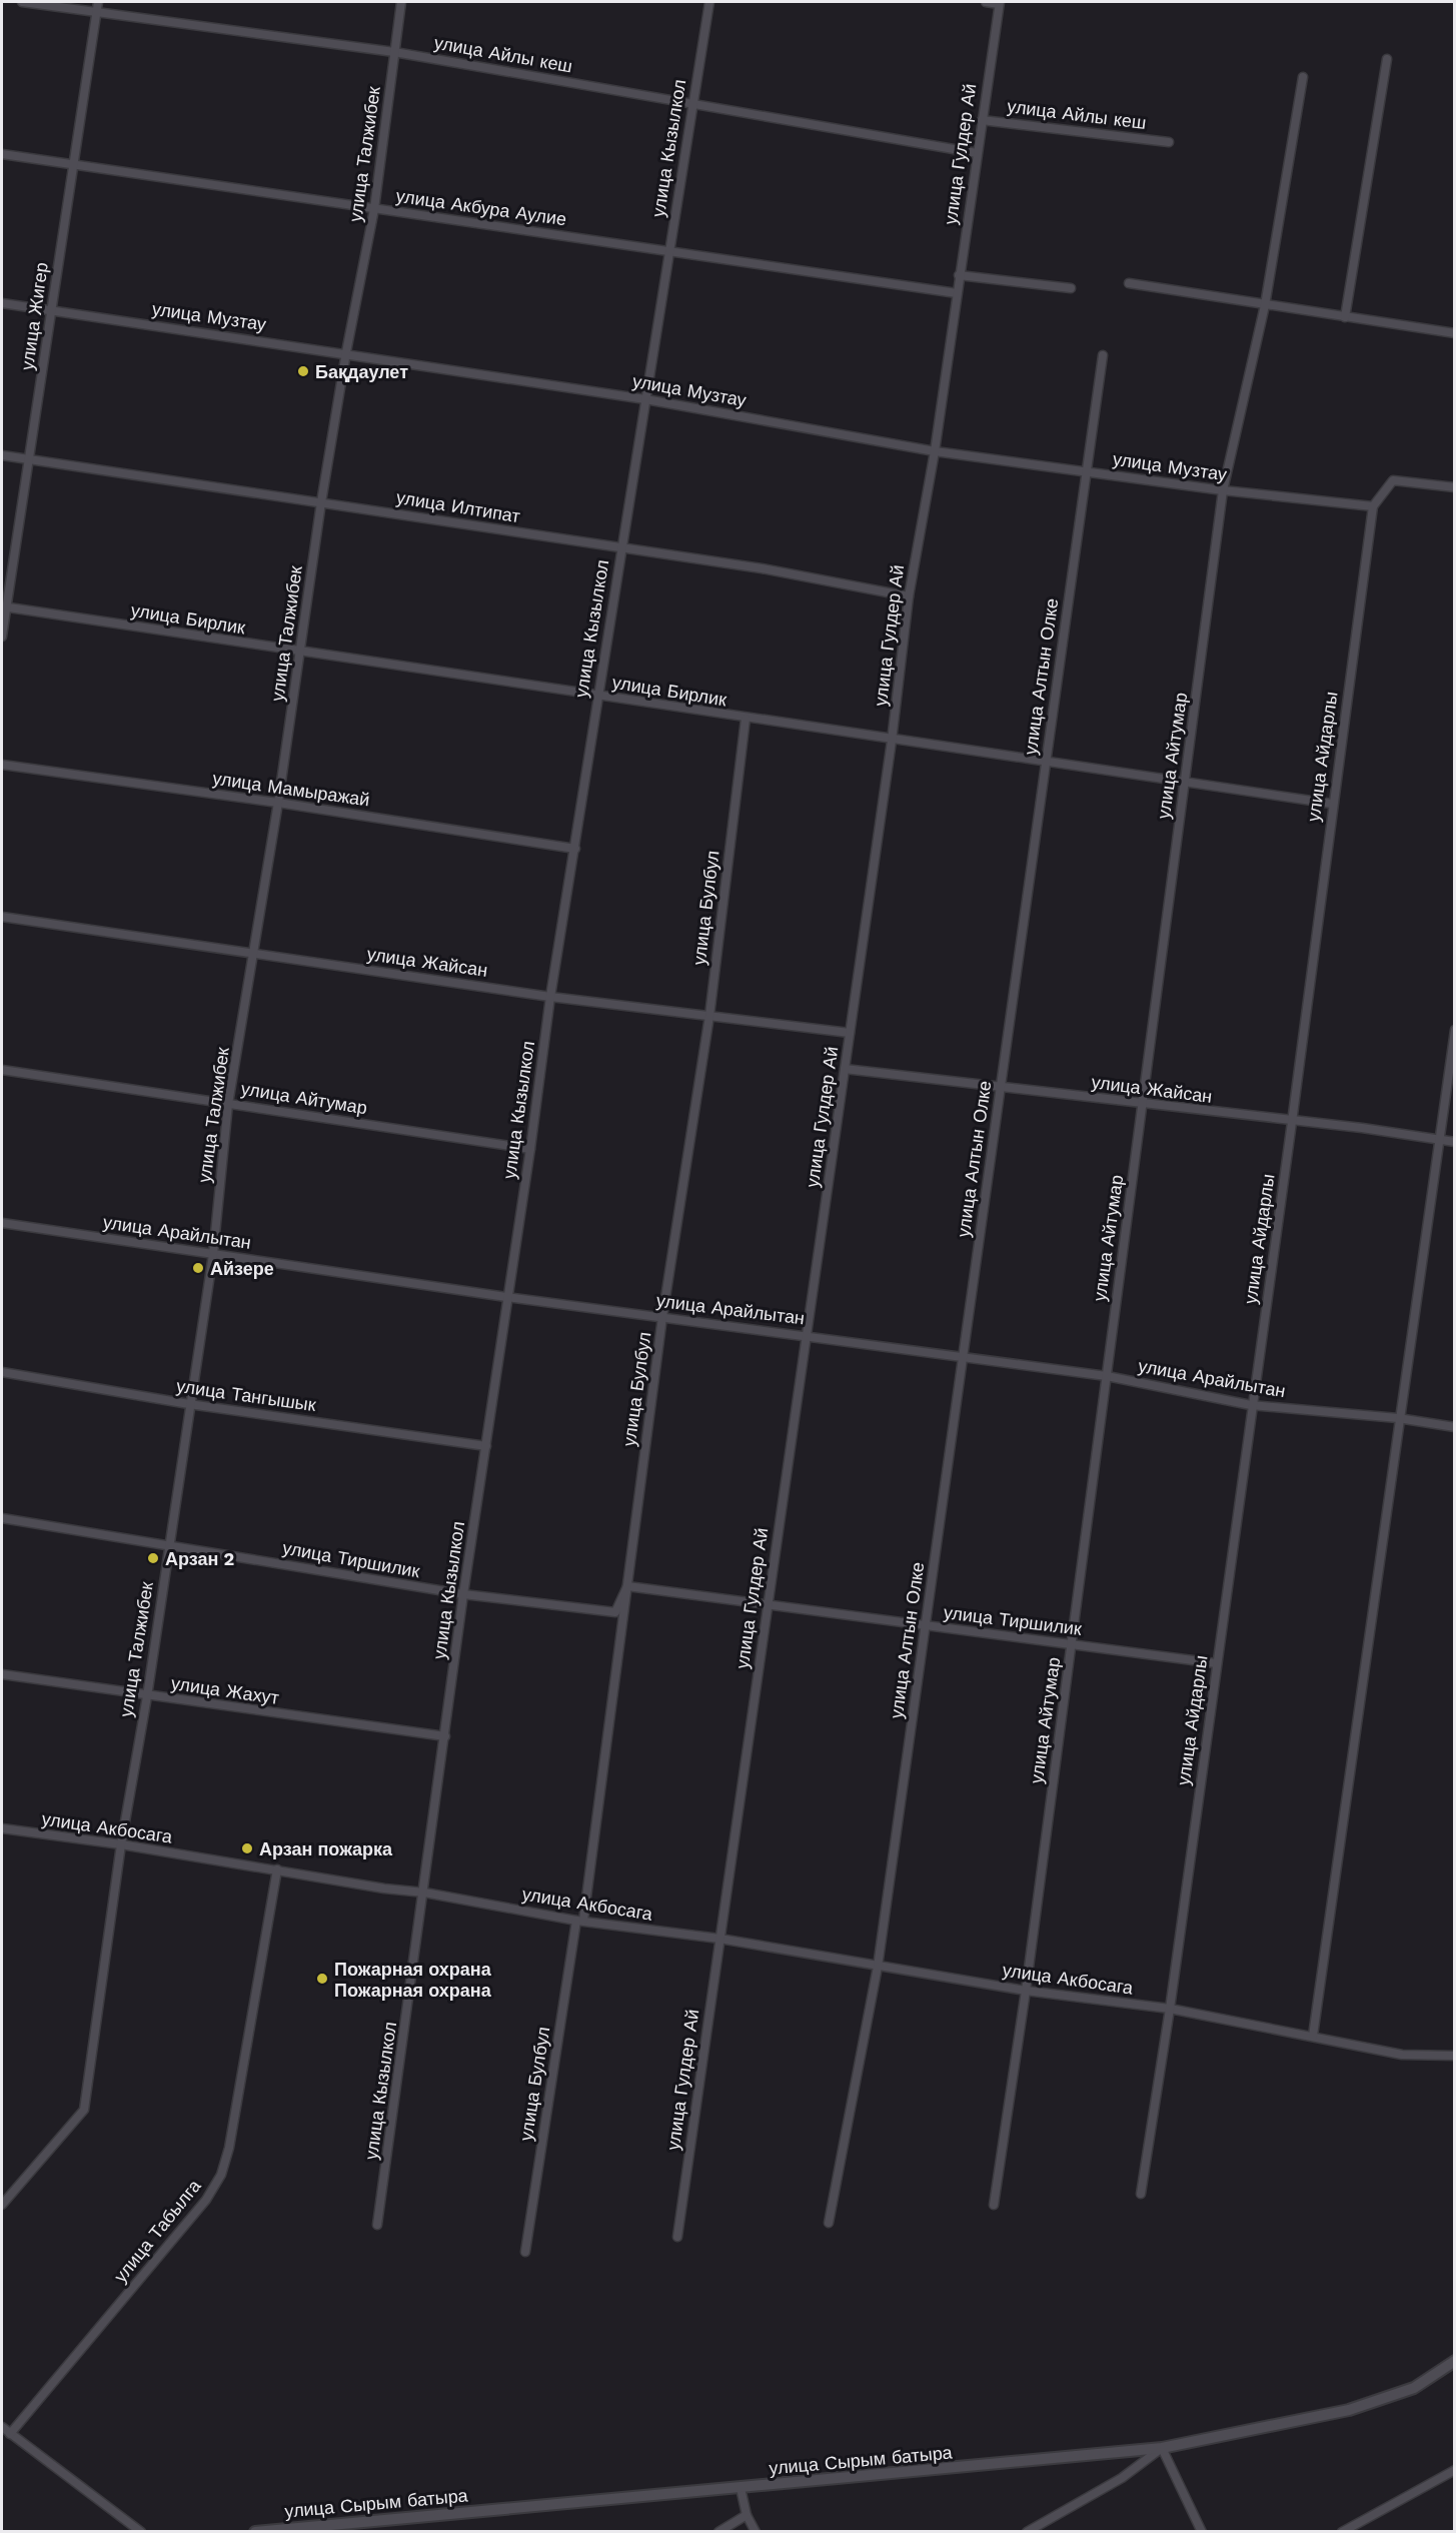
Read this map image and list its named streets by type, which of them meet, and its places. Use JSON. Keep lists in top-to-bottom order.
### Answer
{
  "streets": {
    "street": [
      "улица Айлы кеш",
      "улица Кызылкол",
      "улица Талжибек",
      "улица Гулдер Ай",
      "улица Акбура Аулие",
      "улица Жигер",
      "улица Музтау",
      "улица Илтипат",
      "улица Бирлик",
      "улица Алтын Олке",
      "улица Айтумар",
      "улица Айдарлы",
      "улица Мамыражай",
      "улица Булбул",
      "улица Жайсан",
      "улица Арайлытан",
      "улица Тангышык",
      "улица Тиршилик",
      "улица Жахут",
      "улица Акбосага",
      "улица Табылга",
      "улица Сырым батыра"
    ]
  },
  "crossings": [
    ["улица Айлы кеш", "улица Кызылкол"],
    ["улица Айлы кеш", "улица Талжибек"],
    ["улица Айлы кеш", "улица Гулдер Ай"],
    ["улица Айлы кеш", "улица Жигер"],
    ["улица Кызылкол", "улица Акбура Аулие"],
    ["улица Кызылкол", "улица Музтау"],
    ["улица Кызылкол", "улица Илтипат"],
    ["улица Кызылкол", "улица Бирлик"],
    ["улица Кызылкол", "улица Айтумар"],
    ["улица Кызылкол", "улица Мамыражай"],
    ["улица Кызылкол", "улица Жайсан"],
    ["улица Кызылкол", "улица Арайлытан"],
    ["улица Кызылкол", "улица Тангышык"],
    ["улица Кызылкол", "улица Тиршилик"],
    ["улица Кызылкол", "улица Жахут"],
    ["улица Кызылкол", "улица Акбосага"],
    ["улица Талжибек", "улица Акбура Аулие"],
    ["улица Талжибек", "улица Музтау"],
    ["улица Талжибек", "улица Илтипат"],
    ["улица Талжибек", "улица Бирлик"],
    ["улица Талжибек", "улица Айтумар"],
    ["улица Талжибек", "улица Мамыражай"],
    ["улица Талжибек", "улица Жайсан"],
    ["улица Талжибек", "улица Арайлытан"],
    ["улица Талжибек", "улица Тангышык"],
    ["улица Талжибек", "улица Тиршилик"],
    ["улица Талжибек", "улица Жахут"],
    ["улица Талжибек", "улица Акбосага"],
    ["улица Гулдер Ай", "улица Акбура Аулие"],
    ["улица Гулдер Ай", "улица Музтау"],
    ["улица Гулдер Ай", "улица Илтипат"],
    ["улица Гулдер Ай", "улица Бирлик"],
    ["улица Гулдер Ай", "улица Жайсан"],
    ["улица Гулдер Ай", "улица Арайлытан"],
    ["улица Гулдер Ай", "улица Тиршилик"],
    ["улица Гулдер Ай", "улица Акбосага"],
    ["улица Акбура Аулие", "улица Жигер"],
    ["улица Жигер", "улица Музтау"],
    ["улица Жигер", "улица Илтипат"],
    ["улица Жигер", "улица Бирлик"],
    ["улица Музтау", "улица Алтын Олке"],
    ["улица Музтау", "улица Айтумар"],
    ["улица Музтау", "улица Айдарлы"],
    ["улица Бирлик", "улица Алтын Олке"],
    ["улица Бирлик", "улица Айтумар"],
    ["улица Бирлик", "улица Айдарлы"],
    ["улица Бирлик", "улица Булбул"],
    ["улица Алтын Олке", "улица Жайсан"],
    ["улица Алтын Олке", "улица Арайлытан"],
    ["улица Алтын Олке", "улица Тиршилик"],
    ["улица Алтын Олке", "улица Акбосага"],
    ["улица Айтумар", "улица Жайсан"],
    ["улица Айтумар", "улица Арайлытан"],
    ["улица Айтумар", "улица Тиршилик"],
    ["улица Айтумар", "улица Акбосага"],
    ["улица Айдарлы", "улица Жайсан"],
    ["улица Айдарлы", "улица Арайлытан"],
    ["улица Айдарлы", "улица Тиршилик"],
    ["улица Айдарлы", "улица Акбосага"],
    ["улица Булбул", "улица Жайсан"],
    ["улица Булбул", "улица Арайлытан"],
    ["улица Булбул", "улица Тиршилик"],
    ["улица Булбул", "улица Акбосага"],
    ["улица Акбосага", "улица Табылга"]
  ],
  "places": [
    "Бақдаулет",
    "Айзере",
    "Арзан 2",
    "Арзан пожарка",
    "Пожарная охрана Пожарная охрана"
  ]
}
